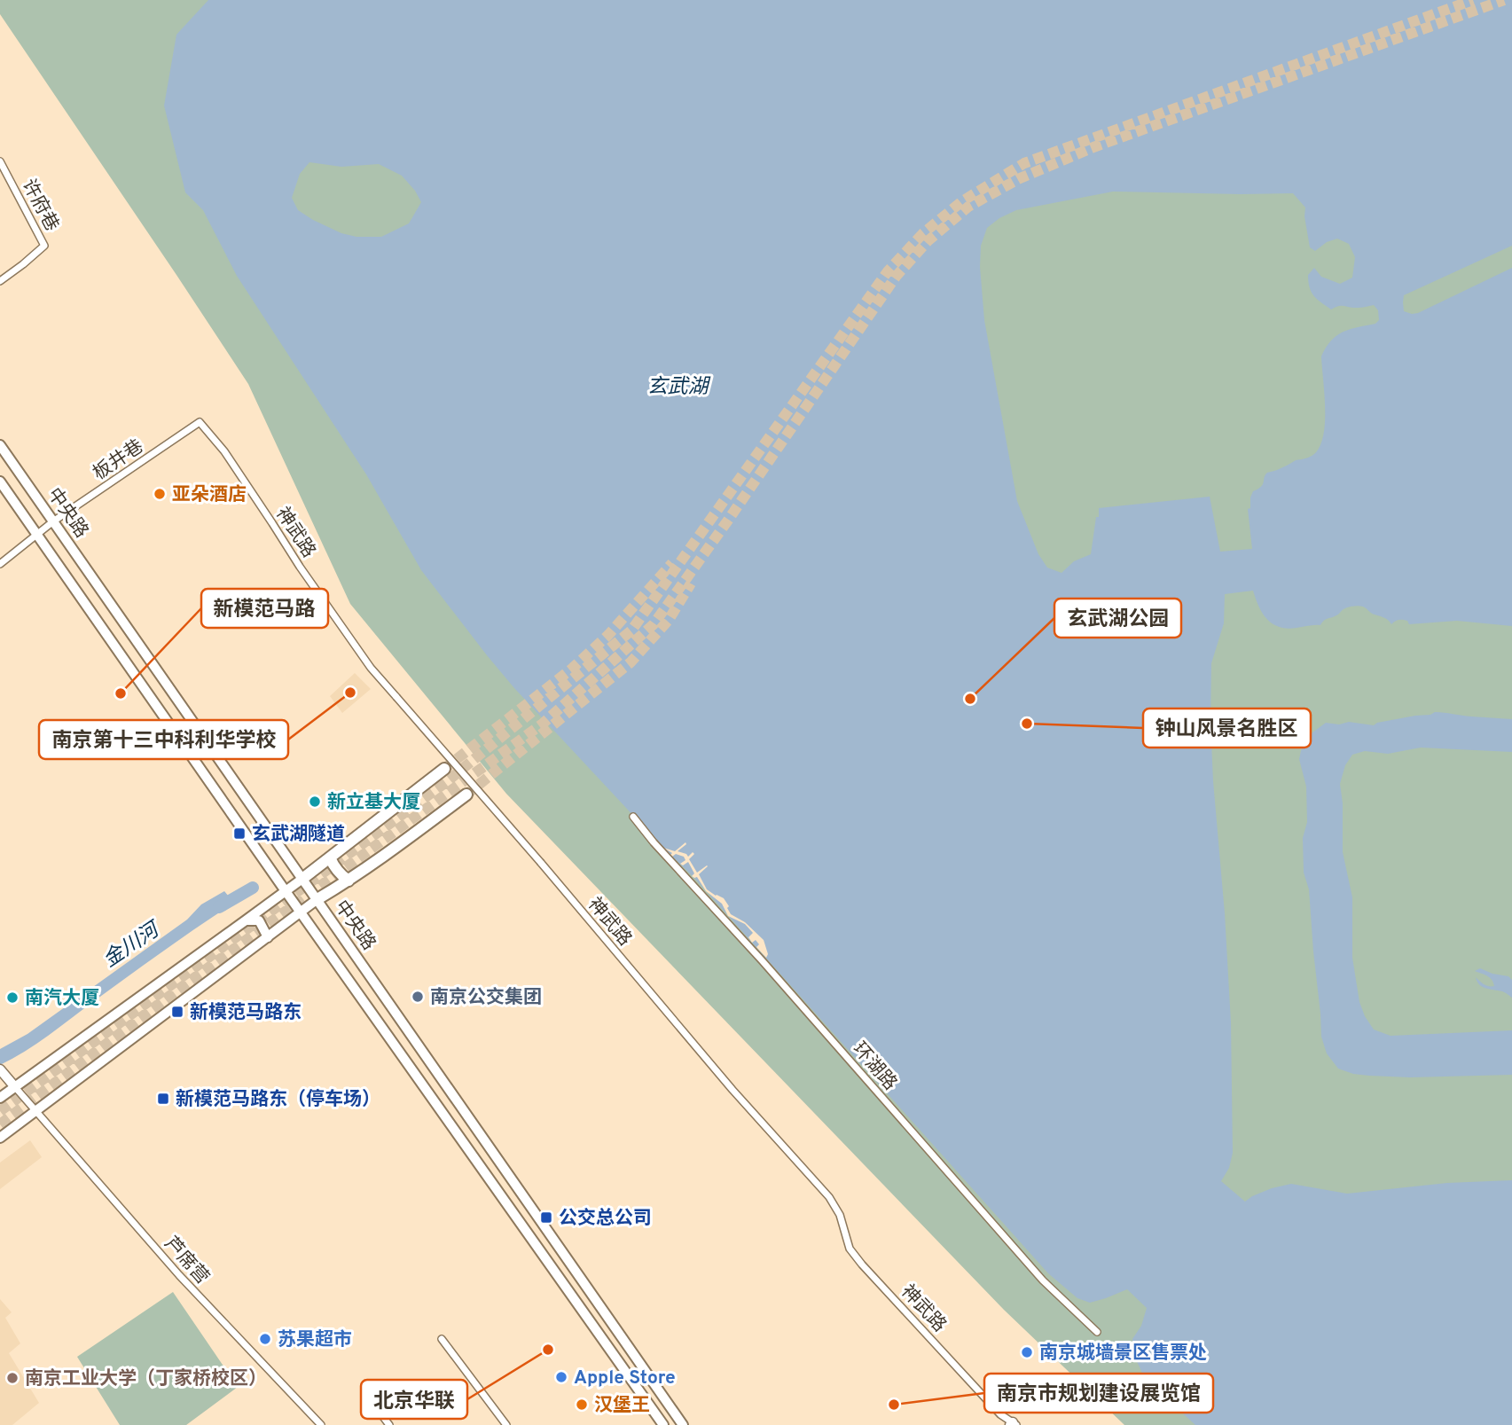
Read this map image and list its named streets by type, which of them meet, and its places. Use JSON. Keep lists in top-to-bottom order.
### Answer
{
  "streets": {
    "main road": ["中央路"],
    "street": [
      "许府巷",
      "板井巷",
      "神武路",
      "环湖路",
      "芦席营"
    ]
  },
  "crossings": [
    ["板井巷", "中央路"],
    ["板井巷", "神武路"]
  ],
  "water": ["玄武湖", "金川河"],
  "places": {
    "other": [
      "亚朵酒店",
      "南京第十三中科利华学校",
      "新模范马路",
      "玄武湖公园",
      "钟山风景名胜区",
      "新立基大厦",
      "南京公交集团",
      "南汽大厦",
      "苏果超市",
      "北京华联",
      "南京城墙景区售票处",
      "Apple Store",
      "南京工业大学（丁家桥校区）",
      "汉堡王",
      "南京市规划建设展览馆"
    ],
    "transit": [
      "玄武湖隧道",
      "新模范马路东",
      "新模范马路东（停车场）",
      "公交总公司"
    ]
  }
}
